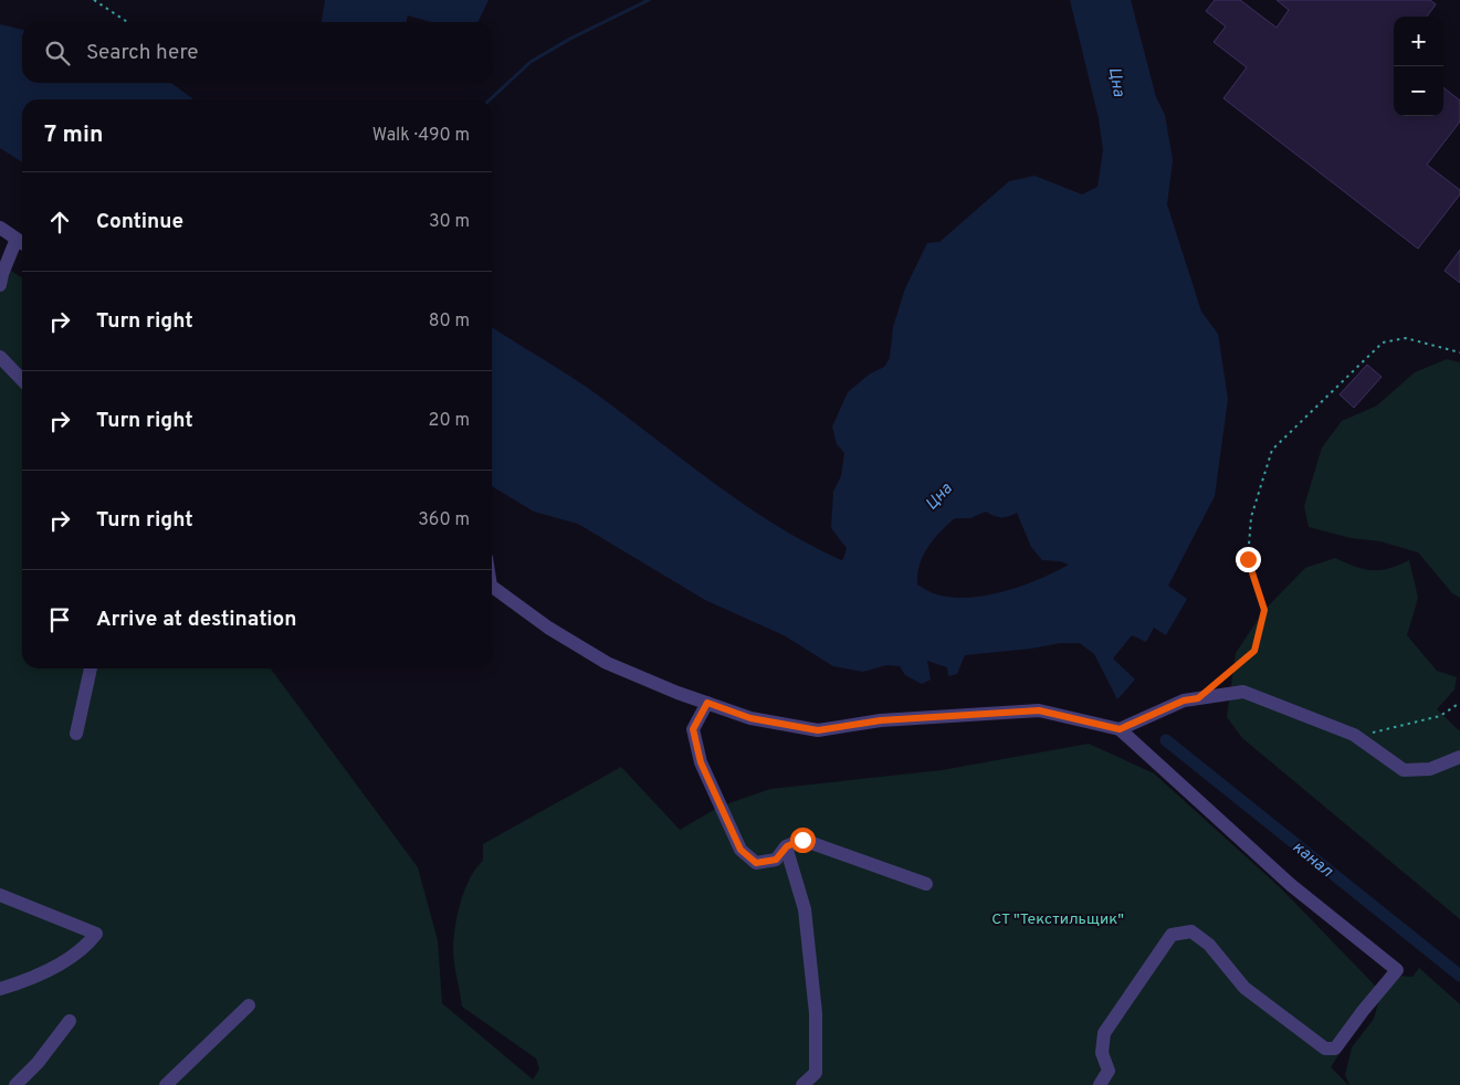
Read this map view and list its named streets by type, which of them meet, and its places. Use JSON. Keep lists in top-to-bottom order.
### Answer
{
  "water": ["Цна", "канал"],
  "parks": ["СТ \"Текстильщик\""],
  "page": {
    "map_buttons": ["+", "−"],
    "search": "Search here",
    "heading": ["7 min", "Walk · 490 m"],
    "list": [
      ["Continue", "30 m"],
      ["Turn right", "80 m"],
      ["Turn right", "20 m"],
      ["Turn right", "360 m"],
      "Arrive at destination"
    ]
  }
}
